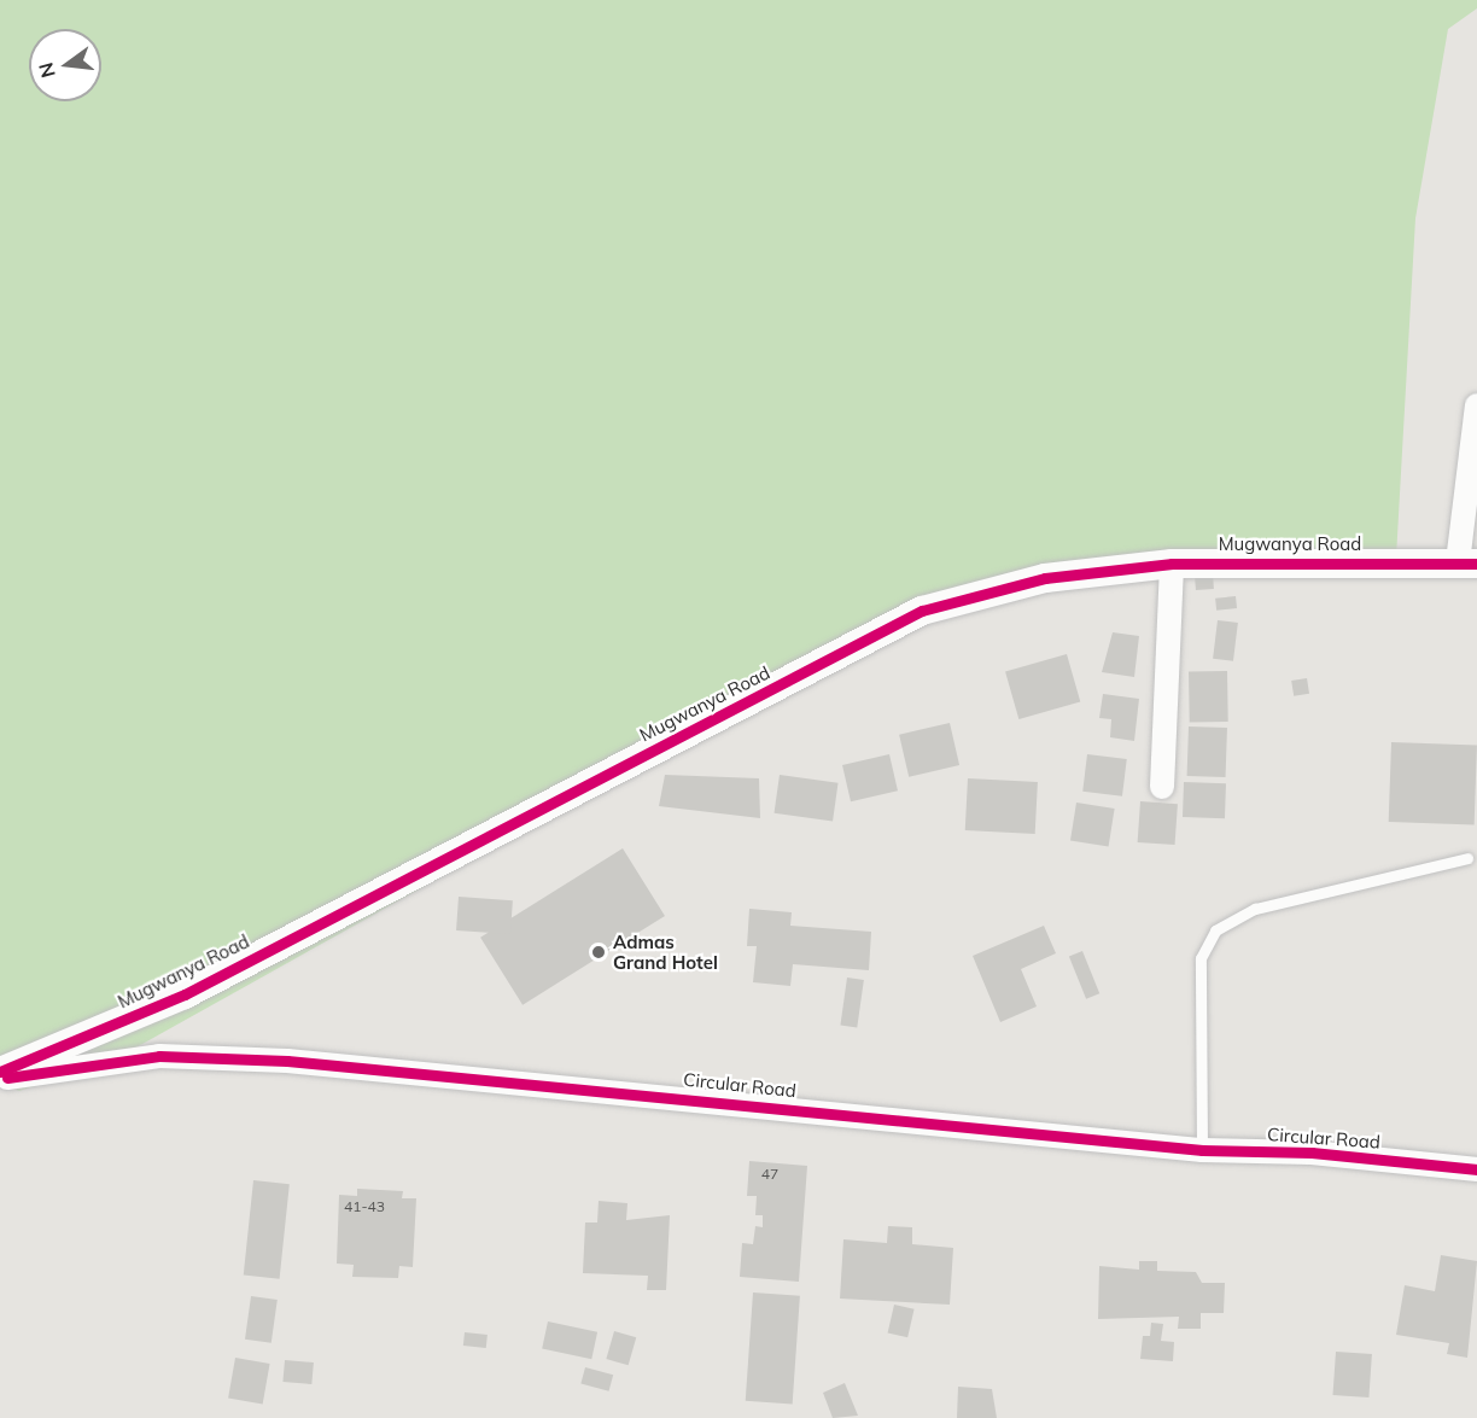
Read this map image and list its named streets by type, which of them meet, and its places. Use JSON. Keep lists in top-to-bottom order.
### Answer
{
  "streets": {
    "street": ["Mugwanya Road", "Circular Road"]
  },
  "places": ["Admas Grand Hotel"],
  "house_numbers": ["47", "41-43"],
  "north": "left"
}
